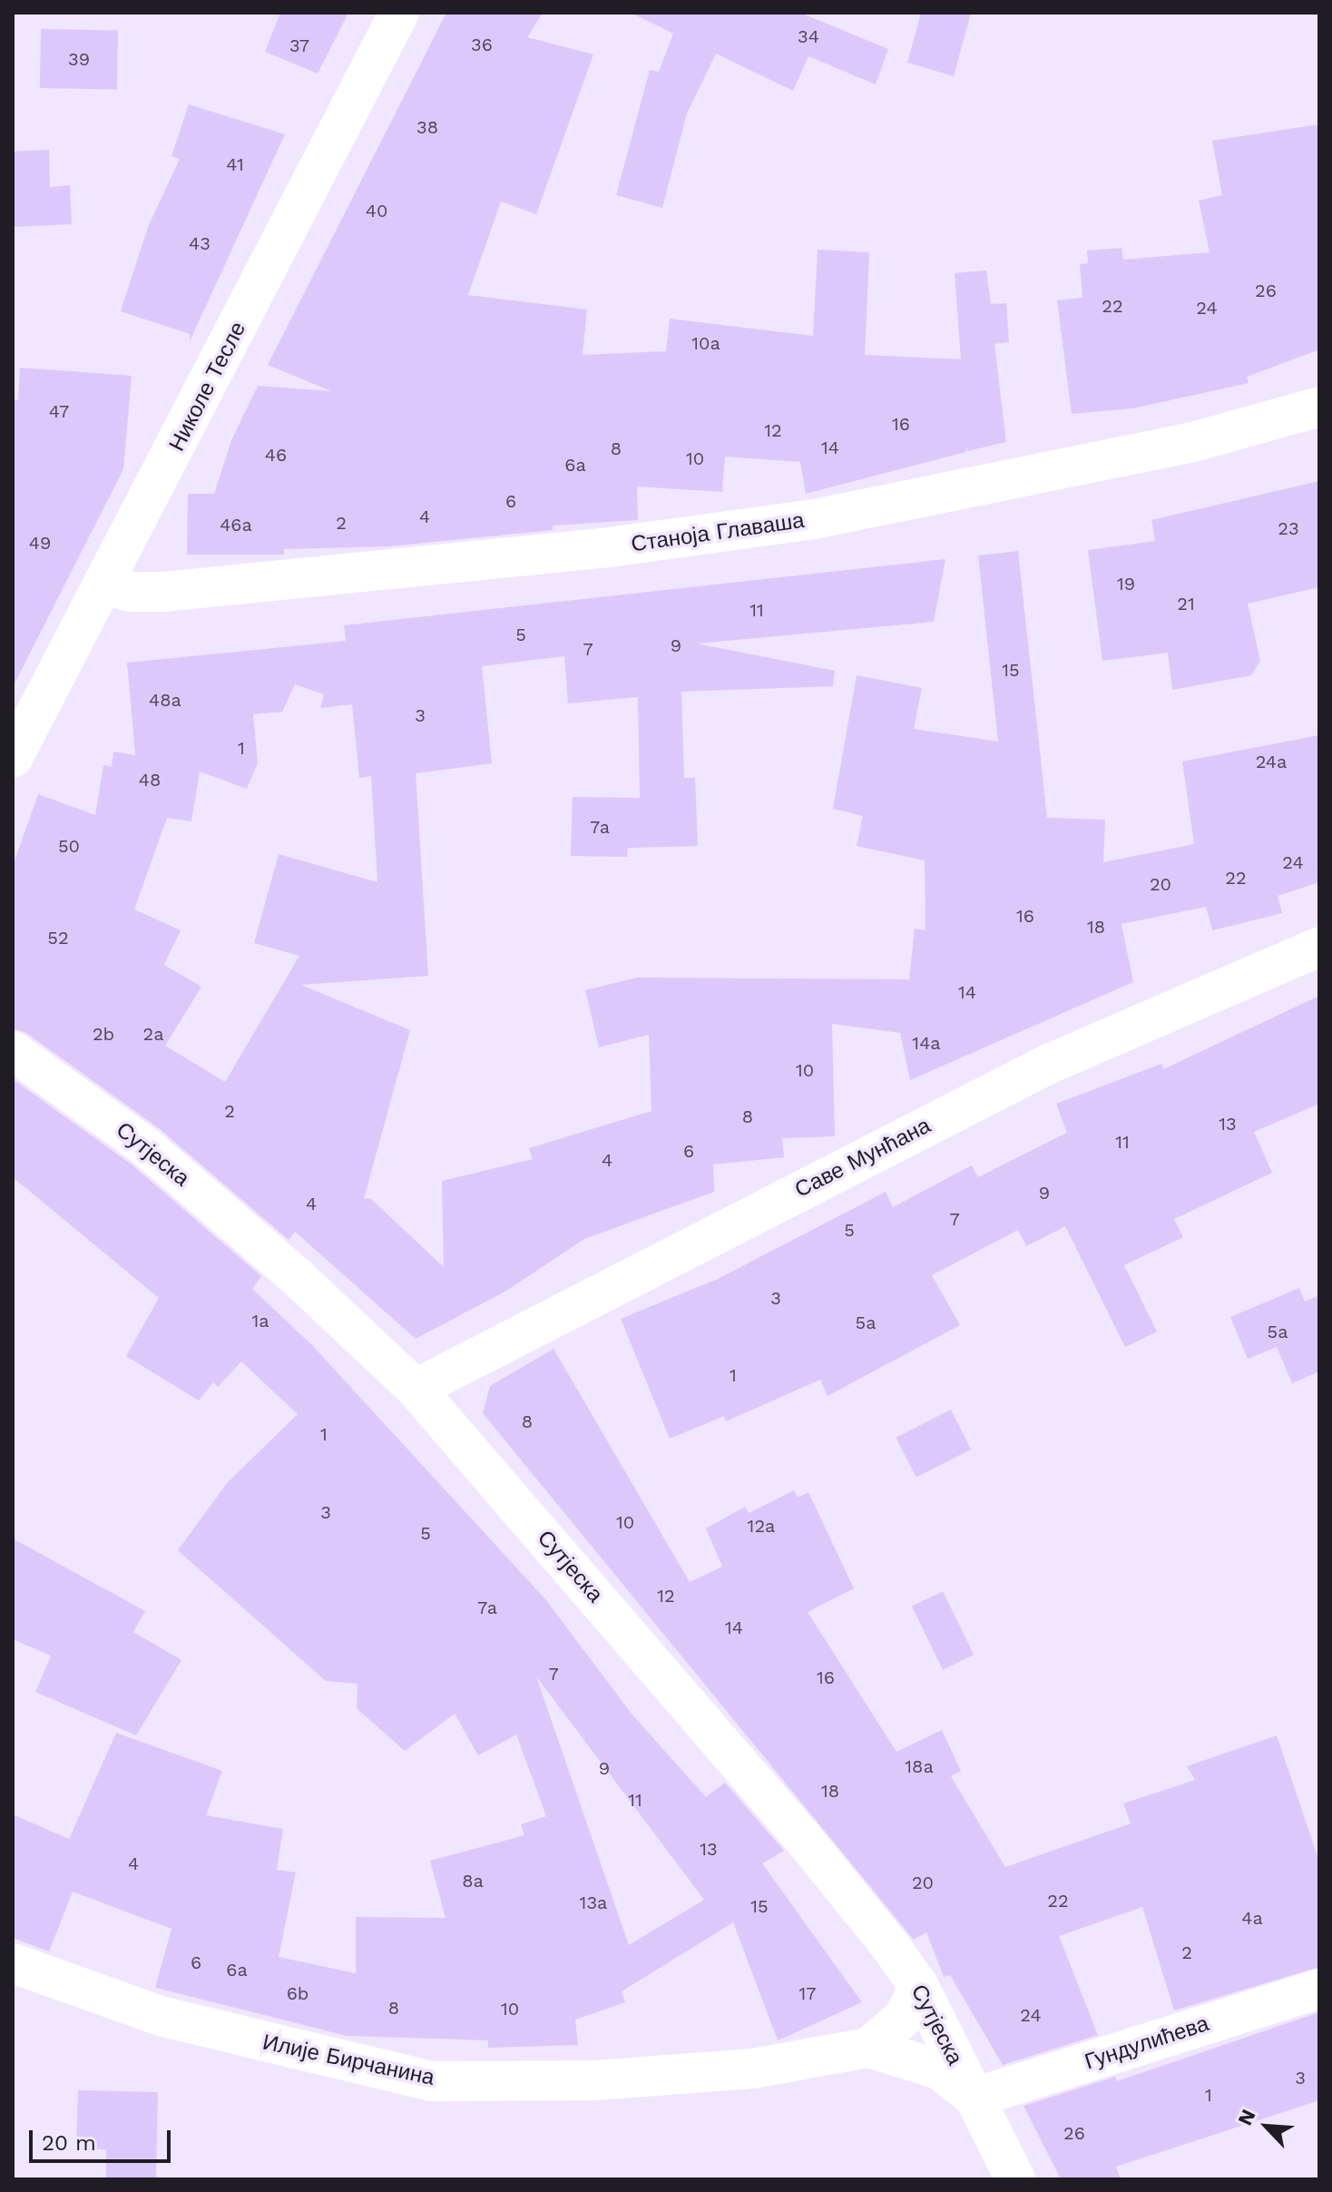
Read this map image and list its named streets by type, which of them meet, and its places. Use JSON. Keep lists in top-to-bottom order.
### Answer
{
  "streets": {
    "street": [
      "Николе Тесле",
      "Станоја Главаша",
      "Сутјеска",
      "Саве Мунћана",
      "Гундулићева",
      "Илије Бирчанина"
    ]
  },
  "crossings": [
    ["Николе Тесле", "Станоја Главаша"],
    ["Сутјеска", "Саве Мунћана"],
    ["Сутјеска", "Гундулићева"],
    ["Сутјеска", "Илије Бирчанина"],
    ["Гундулићева", "Илије Бирчанина"]
  ],
  "house_numbers": [
    "34",
    "36",
    "37",
    "39",
    "38",
    "41",
    "40",
    "43",
    "26",
    "22",
    "24",
    "10a",
    "47",
    "16",
    "12",
    "14",
    "8",
    "46",
    "10",
    "6a",
    "6",
    "4",
    "2",
    "46a",
    "23",
    "49",
    "19",
    "21",
    "11",
    "5",
    "9",
    "7",
    "15",
    "48a",
    "3",
    "1",
    "24a",
    "48",
    "7a",
    "50",
    "24",
    "22",
    "20",
    "16",
    "18",
    "52",
    "14",
    "2b",
    "2a",
    "14a",
    "10",
    "2",
    "8",
    "13",
    "11",
    "6",
    "4",
    "9",
    "4",
    "7",
    "5",
    "3",
    "1a",
    "5a",
    "5a",
    "1",
    "8",
    "1",
    "3",
    "10",
    "12a",
    "5",
    "12",
    "7a",
    "14",
    "7",
    "16",
    "18a",
    "9",
    "18",
    "11",
    "13",
    "4",
    "8a",
    "20",
    "22",
    "13a",
    "15",
    "4a",
    "2",
    "6",
    "6a",
    "6b",
    "17",
    "8",
    "10",
    "24",
    "3",
    "1",
    "26"
  ],
  "scale_bar": "20 m",
  "north": "top left"
}
